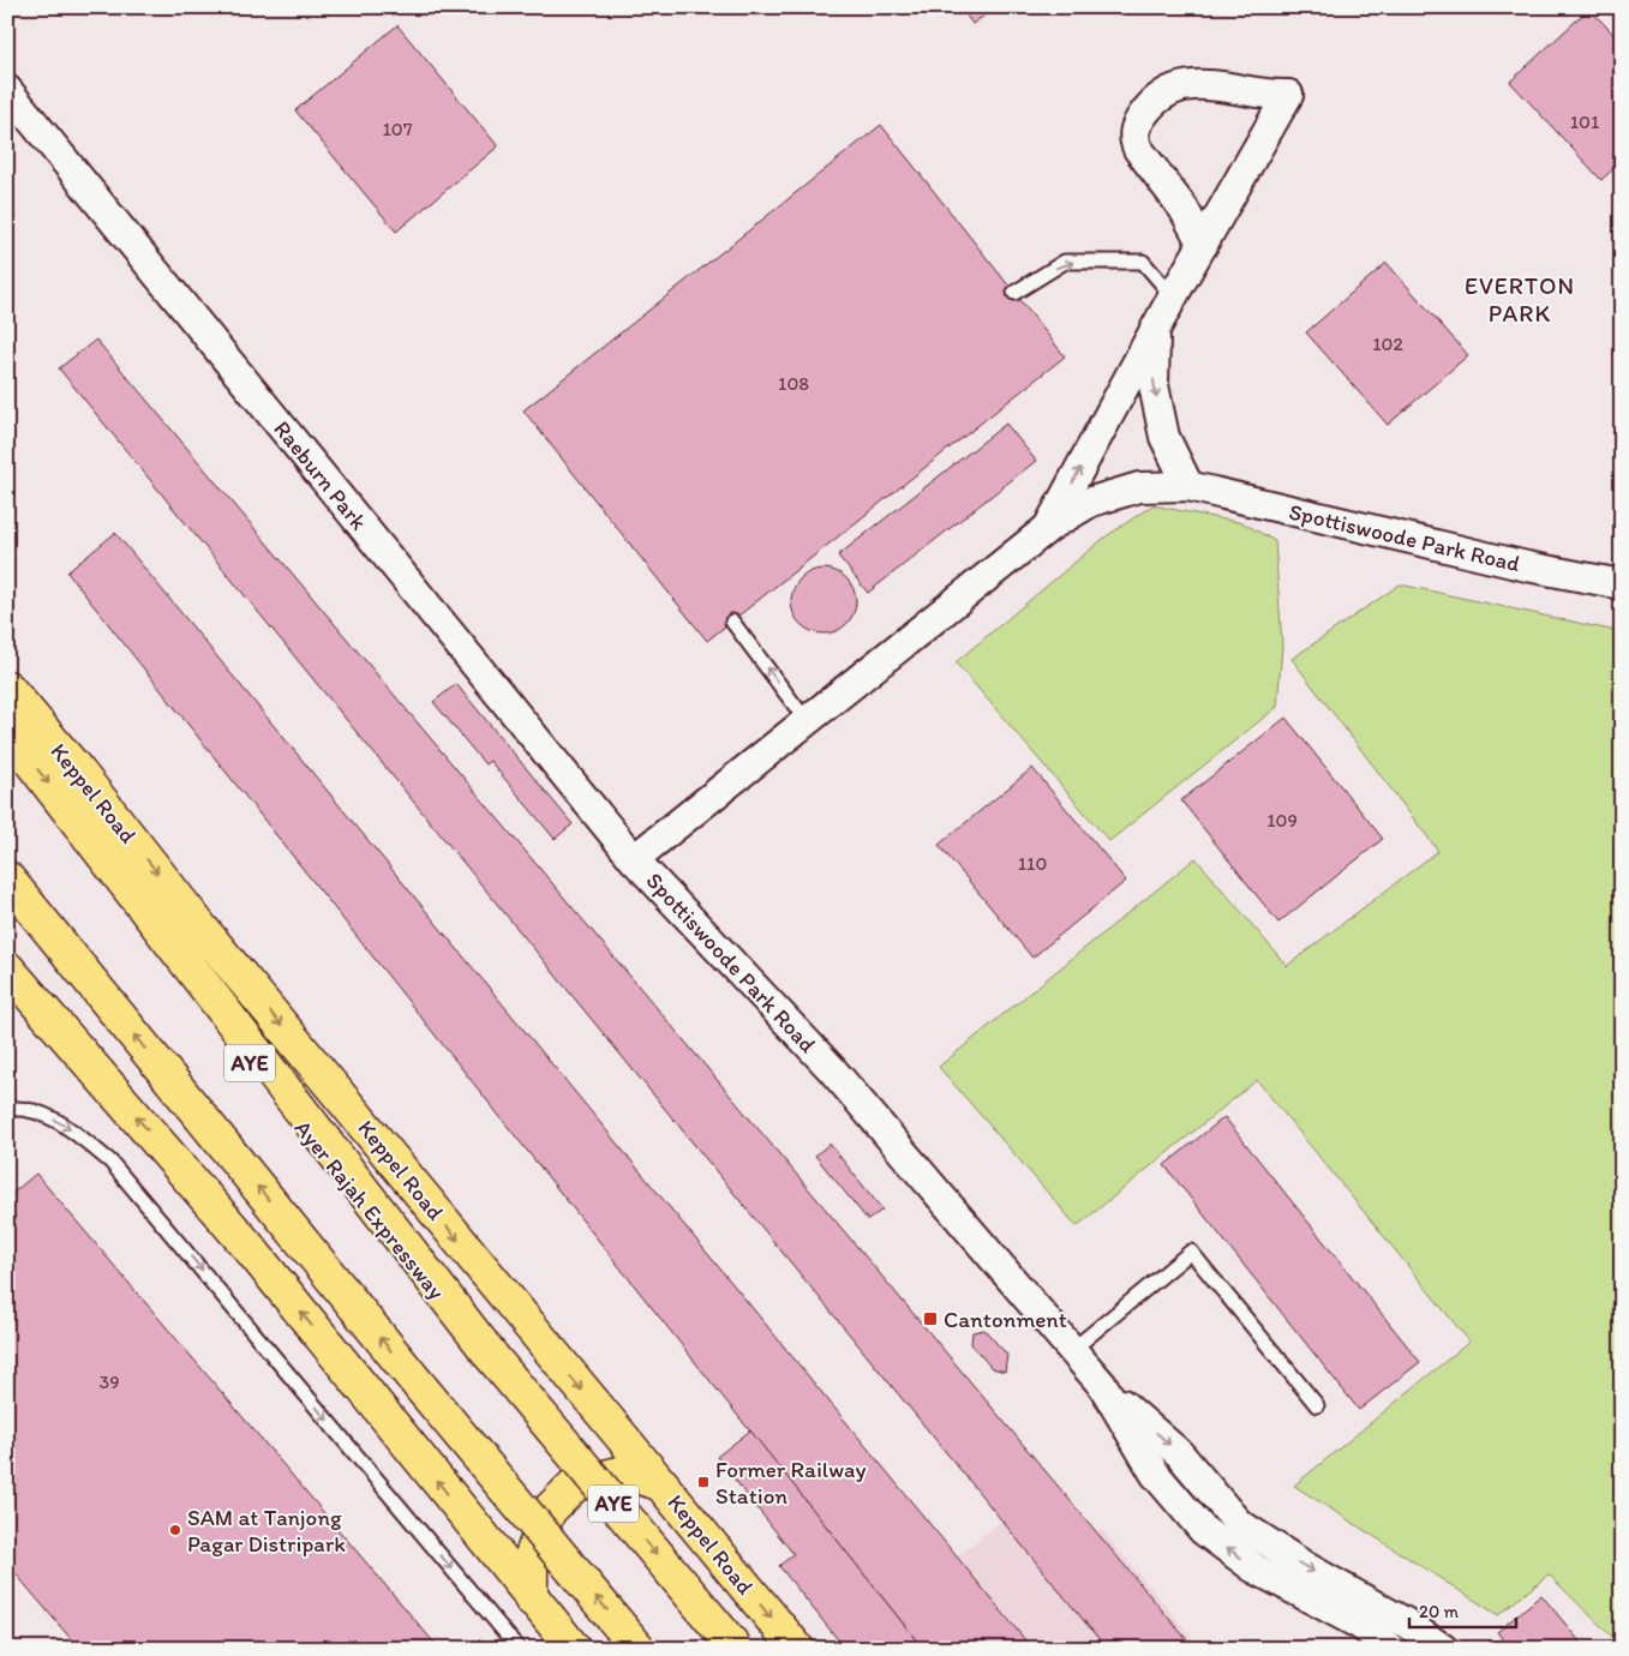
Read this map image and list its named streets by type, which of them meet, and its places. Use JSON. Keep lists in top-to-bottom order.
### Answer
{
  "streets": {
    "highway": ["Keppel Road", "AYE", "Ayer Rajah Expressway"],
    "street": ["Raeburn Park", "Spottiswoode Park Road"]
  },
  "crossings": [
    ["Raeburn Park", "Spottiswoode Park Road"]
  ],
  "districts": ["EVERTON PARK"],
  "places": {
    "transit": ["Cantonment", "Former Railway Station"],
    "other": ["SAM at Tanjong Pagar Distripark"]
  },
  "house_numbers": [
    "101",
    "107",
    "102",
    "108",
    "109",
    "110",
    "39"
  ],
  "scale_bar": "20 m"
}
